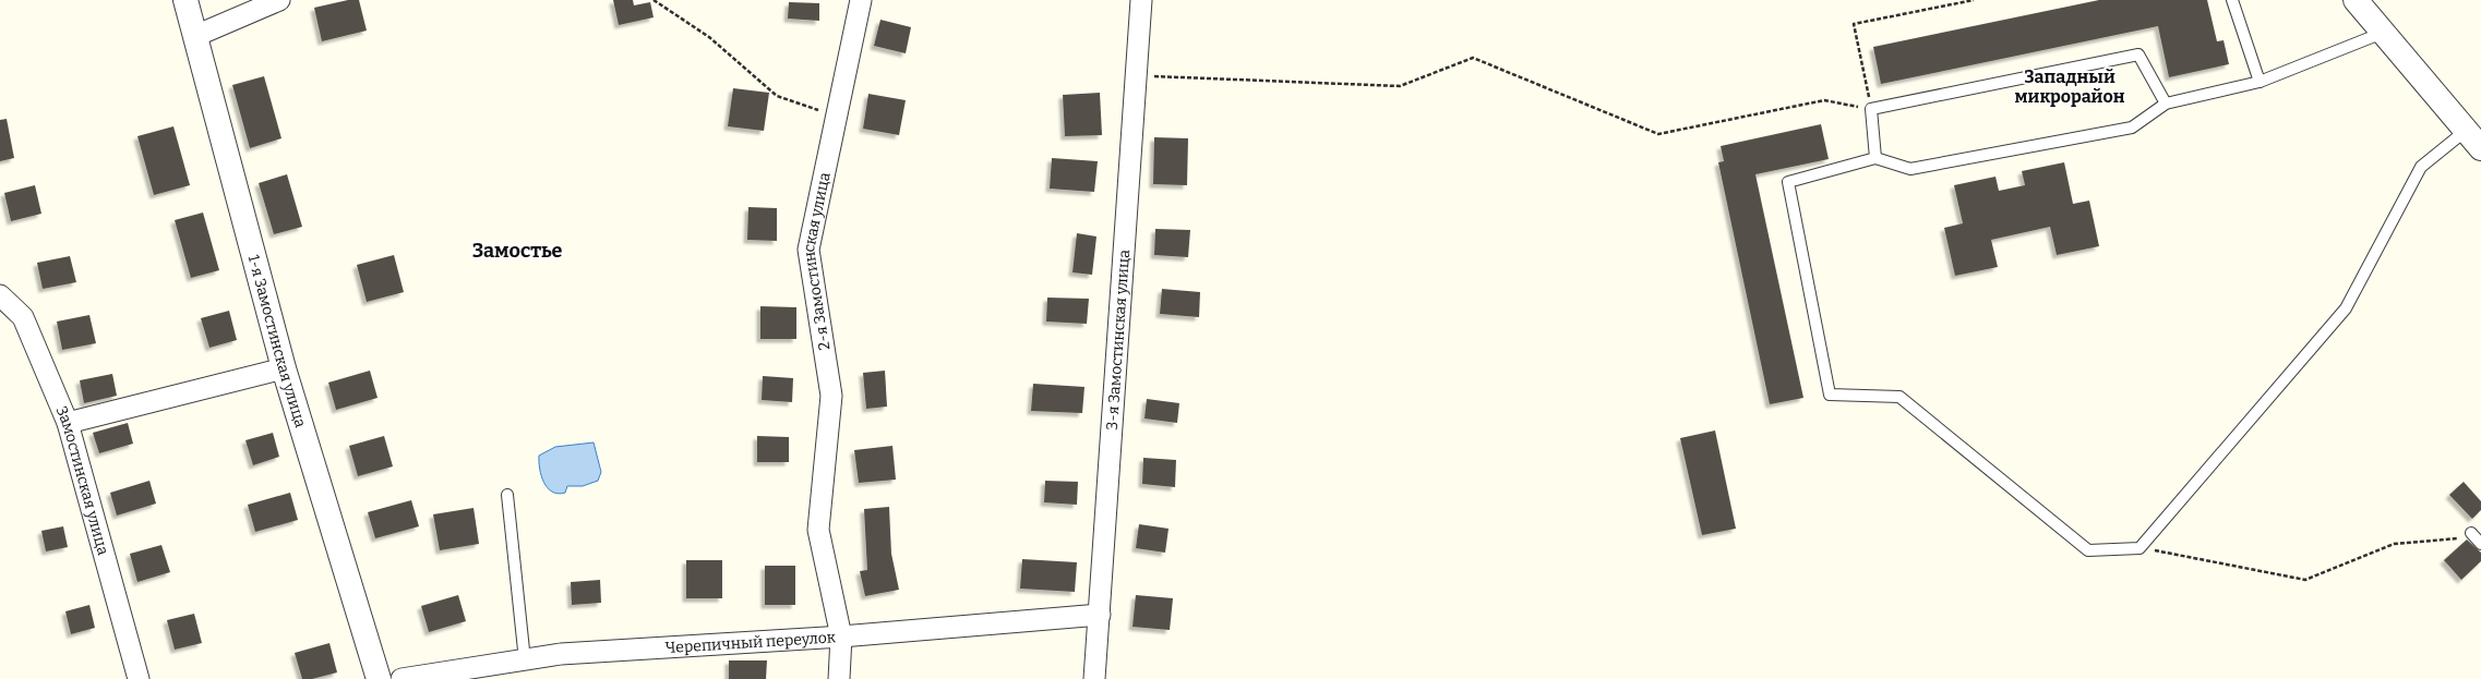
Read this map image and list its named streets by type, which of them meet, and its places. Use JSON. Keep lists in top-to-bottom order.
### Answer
{
  "streets": {
    "street": [
      "2-я Замостинская улица",
      "3-я Замостинская улица",
      "1-я Замостинская улица",
      "Замостинская улица",
      "Черепичный переулок"
    ]
  },
  "crossings": [
    ["2-я Замостинская улица", "Черепичный переулок"],
    ["3-я Замостинская улица", "Черепичный переулок"]
  ],
  "districts": ["Западный микрорайон", "Замостье"]
}
